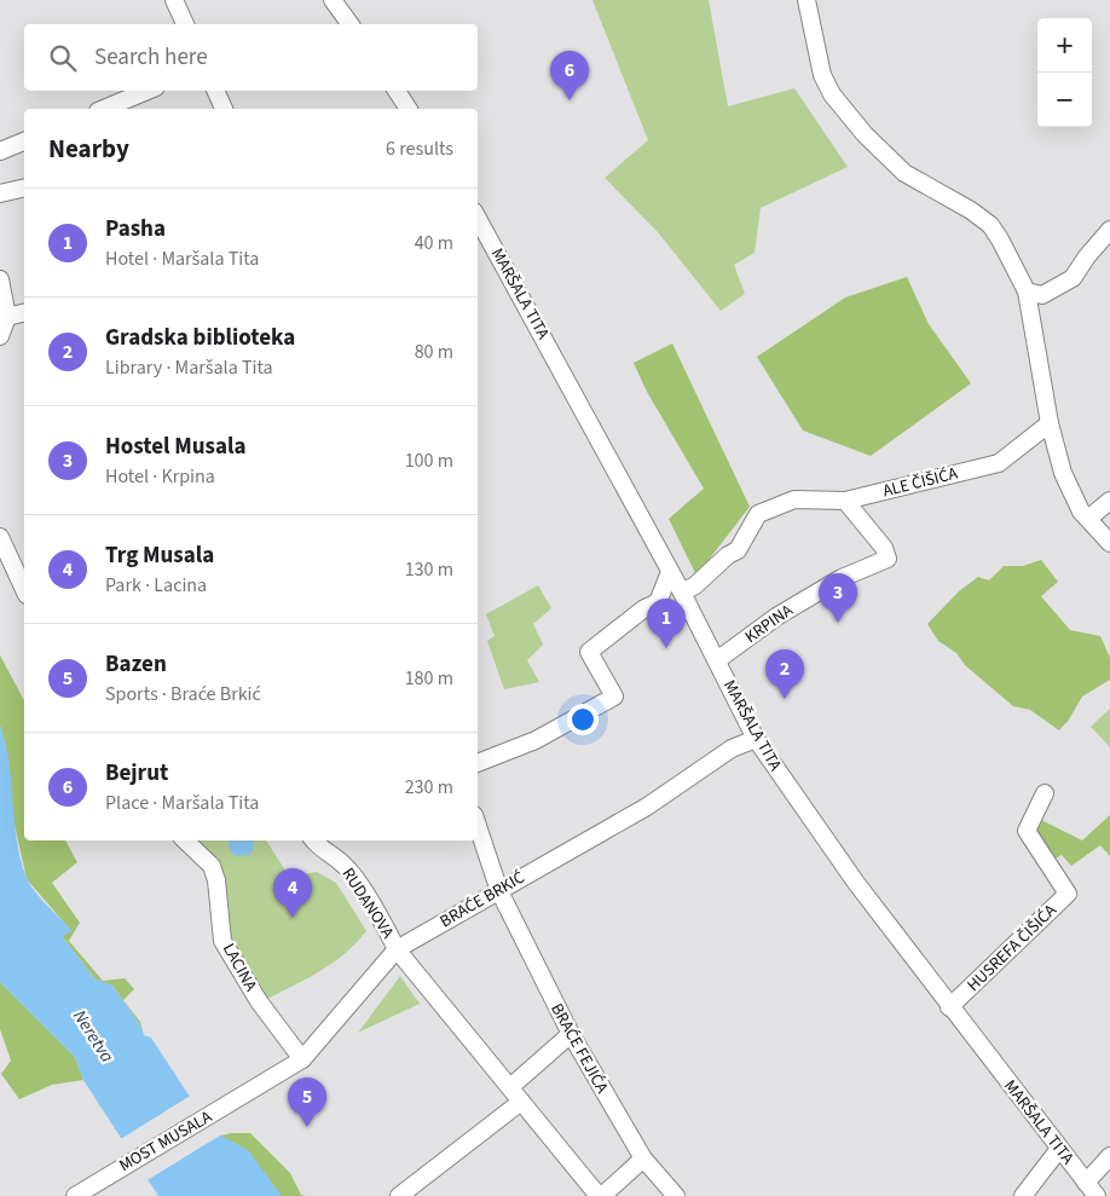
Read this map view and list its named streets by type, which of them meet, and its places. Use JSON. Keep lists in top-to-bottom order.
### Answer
{
  "streets": {
    "street": [
      "MARŠALA TITA",
      "ALE ČIŠIĆA",
      "KRPINA",
      "BRAĆE BRKIĆ",
      "RUDANOVA",
      "HUSREFA ČIŠIĆA",
      "LACINA",
      "BRAĆE FEJIĆA",
      "MOST MUSALA"
    ]
  },
  "crossings": [
    ["MARŠALA TITA", "ALE ČIŠIĆA"],
    ["MARŠALA TITA", "KRPINA"],
    ["MARŠALA TITA", "BRAĆE BRKIĆ"],
    ["MARŠALA TITA", "HUSREFA ČIŠIĆA"],
    ["ALE ČIŠIĆA", "KRPINA"],
    ["BRAĆE BRKIĆ", "RUDANOVA"],
    ["BRAĆE BRKIĆ", "LACINA"],
    ["BRAĆE BRKIĆ", "BRAĆE FEJIĆA"],
    ["BRAĆE BRKIĆ", "MOST MUSALA"]
  ],
  "water": ["Neretva"],
  "page": {
    "map_buttons": ["+", "−"],
    "search": "Search here",
    "pins": [
      "6",
      "3",
      "1",
      "2",
      "4",
      "5"
    ],
    "heading": ["Nearby", "6 results"],
    "list": [
      {
        "mark": "1",
        "name": "Pasha",
        "note": "Hotel · Maršala Tita",
        "value": "40 m"
      },
      {
        "mark": "2",
        "name": "Gradska biblioteka",
        "note": "Library · Maršala Tita",
        "value": "80 m"
      },
      {
        "mark": "3",
        "name": "Hostel Musala",
        "note": "Hotel · Krpina",
        "value": "100 m"
      },
      {
        "mark": "4",
        "name": "Trg Musala",
        "note": "Park · Lacina",
        "value": "130 m"
      },
      {
        "mark": "5",
        "name": "Bazen",
        "note": "Sports · Braće Brkić",
        "value": "180 m"
      },
      {
        "mark": "6",
        "name": "Bejrut",
        "note": "Place · Maršala Tita",
        "value": "230 m"
      }
    ]
  }
}
